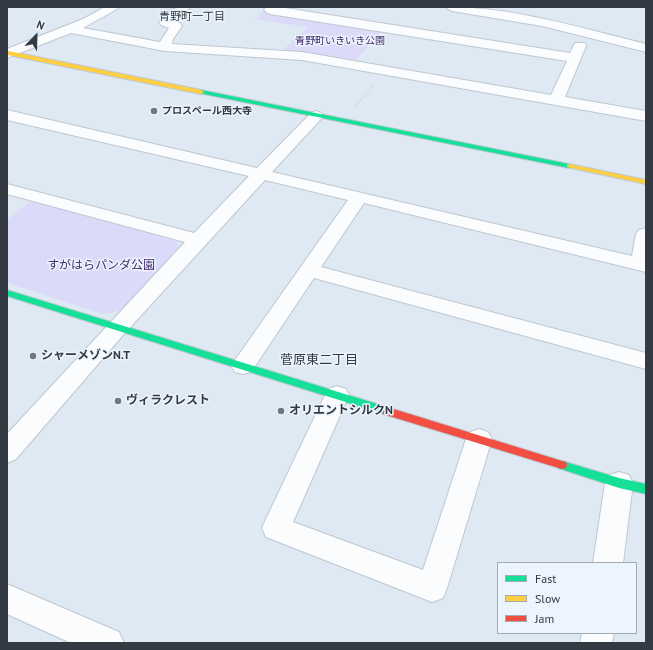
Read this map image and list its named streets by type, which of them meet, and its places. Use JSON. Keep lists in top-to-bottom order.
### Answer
{
  "districts": ["青野町一丁目", "菅原東二丁目"],
  "parks": ["青野町いきいき公園", "すがはらパンダ公園"],
  "places": [
    "プロスペール西大寺",
    "シャーメゾンN.T",
    "ヴィラクレスト",
    "オリエントシルクN"
  ],
  "legend": ["Fast", "Slow", "Jam"],
  "north": "top right"
}
